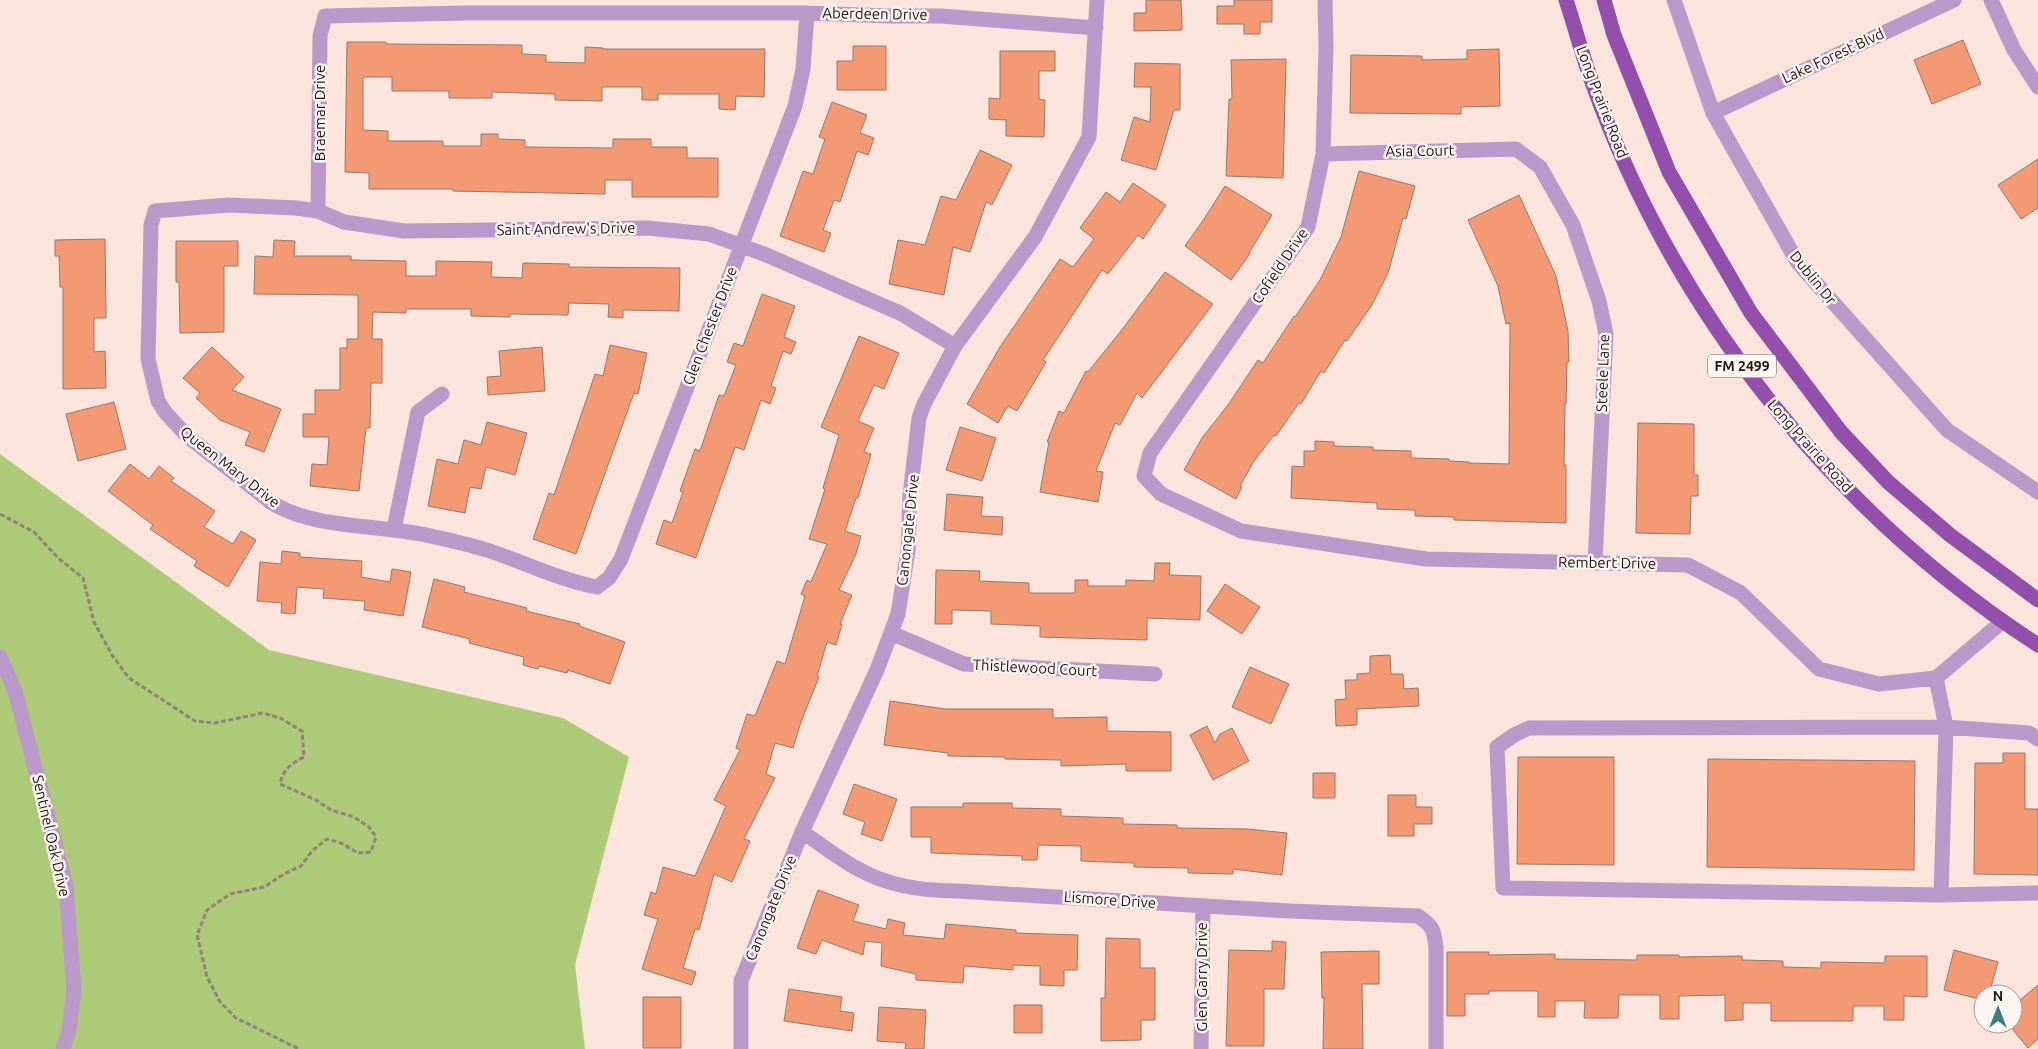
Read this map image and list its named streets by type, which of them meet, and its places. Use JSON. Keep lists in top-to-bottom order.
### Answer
{
  "streets": {
    "main road": ["Long Prairie Road", "FM 2499"],
    "street": [
      "Aberdeen Drive",
      "Lake Forest Blvd",
      "Braemar Drive",
      "Asia Court",
      "Saint Andrew's Drive",
      "Cofield Drive",
      "Dublin Dr",
      "Glen Chester Drive",
      "Steele Lane",
      "Queen Mary Drive",
      "Canongate Drive",
      "Rembert Drive",
      "Thistlewood Court",
      "Sentinel Oak Drive",
      "Lismore Drive",
      "Glen Garry Drive"
    ]
  },
  "crossings": [
    ["Aberdeen Drive", "Braemar Drive"],
    ["Aberdeen Drive", "Glen Chester Drive"],
    ["Aberdeen Drive", "Canongate Drive"],
    ["Lake Forest Blvd", "Dublin Dr"],
    ["Braemar Drive", "Saint Andrew's Drive"],
    ["Asia Court", "Cofield Drive"],
    ["Asia Court", "Steele Lane"],
    ["Saint Andrew's Drive", "Glen Chester Drive"],
    ["Saint Andrew's Drive", "Queen Mary Drive"],
    ["Saint Andrew's Drive", "Canongate Drive"],
    ["Cofield Drive", "Rembert Drive"],
    ["Glen Chester Drive", "Queen Mary Drive"],
    ["Steele Lane", "Rembert Drive"],
    ["Canongate Drive", "Thistlewood Court"],
    ["Canongate Drive", "Lismore Drive"],
    ["Lismore Drive", "Glen Garry Drive"]
  ],
  "north": "top"
}
